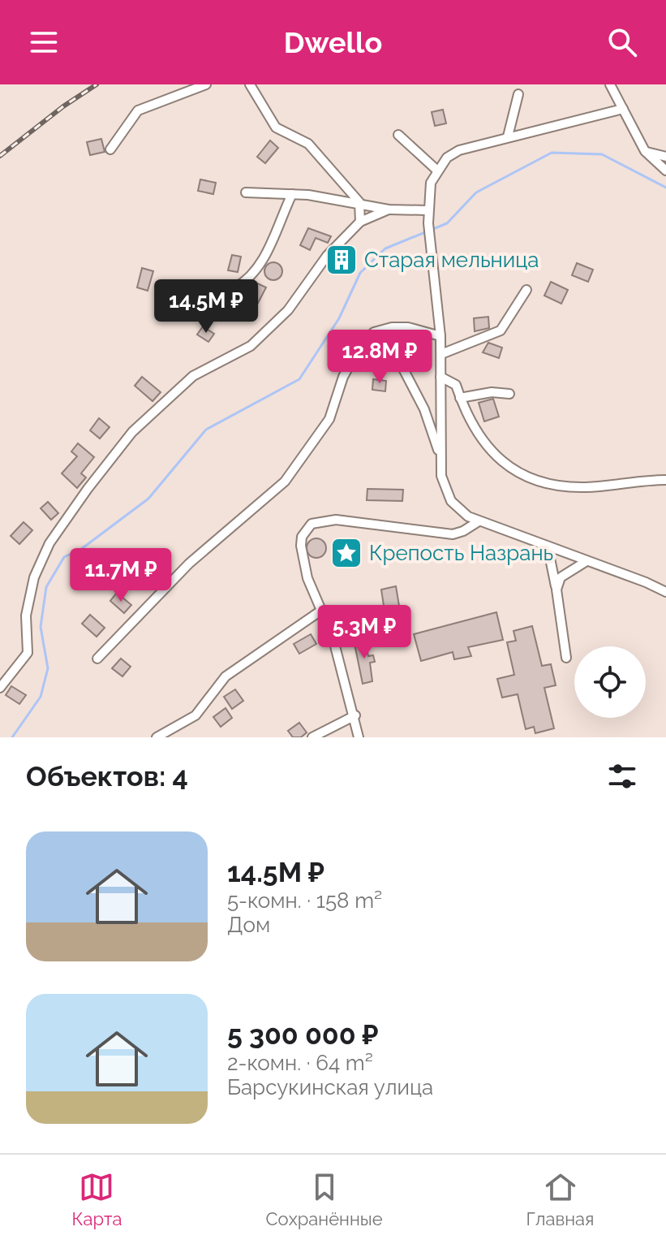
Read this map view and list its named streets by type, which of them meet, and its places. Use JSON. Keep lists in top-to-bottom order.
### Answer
{
  "places": {
    "building": ["Старая мельница"],
    "place": ["Крепость Назрань"]
  },
  "page": {
    "header": "Dwello",
    "price": [
      "14.5M ₽",
      "12.8M ₽",
      "11.7M ₽",
      "5.3M ₽"
    ],
    "heading": "Объектов: 4",
    "list": [
      {
        "name": "14.5M ₽",
        "note": "5-комн. · 158 m² · Дом"
      },
      {
        "name": "5 300 000 ₽",
        "note": "2-комн. · 64 m² · Барсукинская улица"
      }
    ],
    "tabs": ["Карта", "Сохранённые", "Главная"]
  }
}
